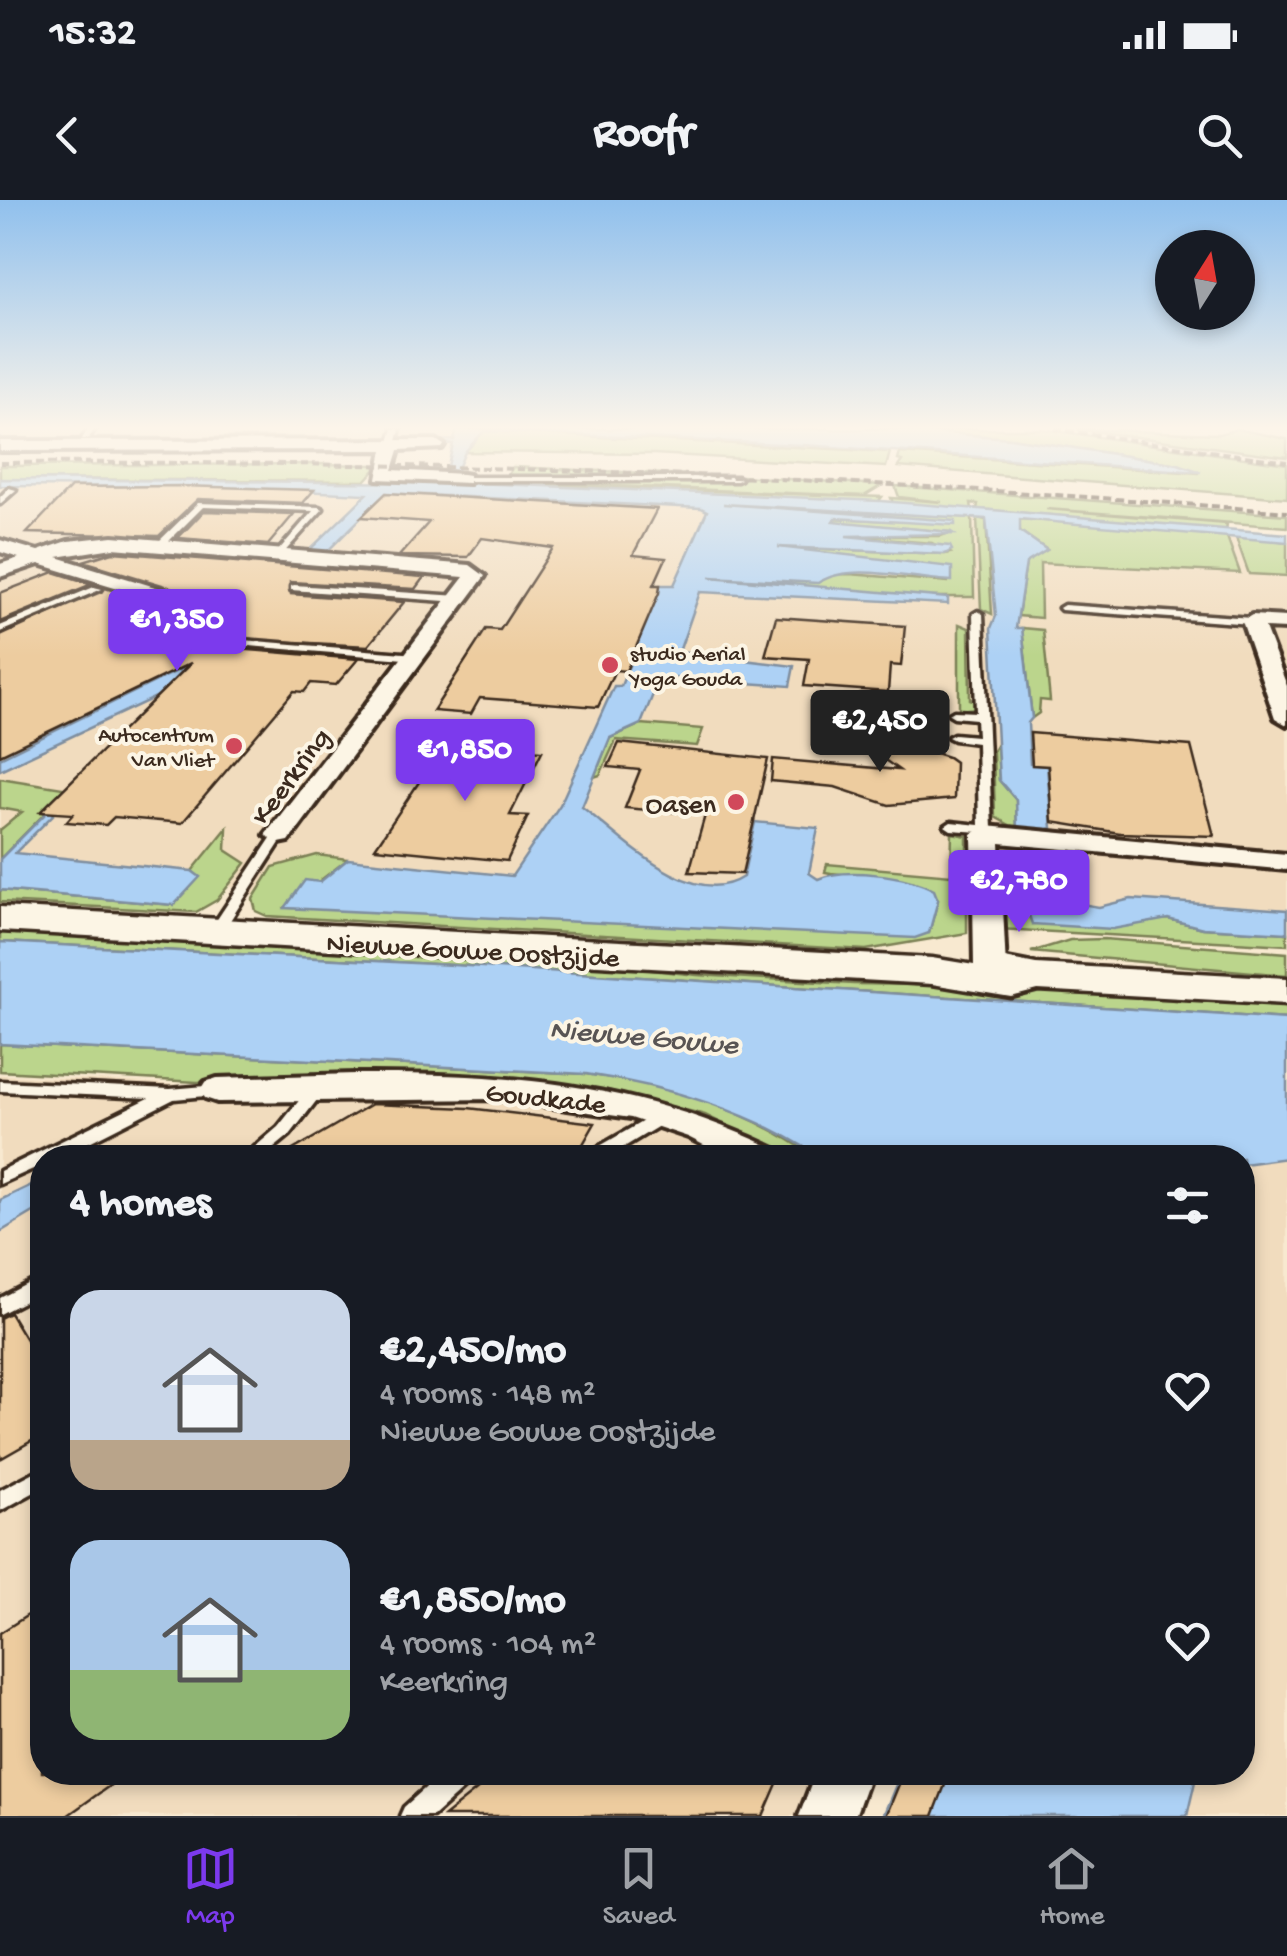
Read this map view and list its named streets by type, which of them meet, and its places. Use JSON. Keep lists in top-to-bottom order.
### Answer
{
  "streets": {
    "main road": ["Nieuwe Gouwe Oostzijde"],
    "street": ["Keerkring", "Goudkade"]
  },
  "crossings": [
    ["Keerkring", "Nieuwe Gouwe Oostzijde"]
  ],
  "water": ["Nieuwe Gouwe"],
  "places": ["studio Aerial Yoga Gouda", "Autocentrum Van Vliet", "Oasen"],
  "north": "top",
  "page": {
    "status": "15:32",
    "header": "Roofr",
    "price": [
      "€1,350",
      "€2,450",
      "€1,850",
      "€2,780"
    ],
    "heading": "4 homes",
    "list": [
      {
        "name": "€2,450/mo",
        "note": "4 rooms · 148 m² · Nieuwe Gouwe Oostzijde"
      },
      {
        "name": "€1,850/mo",
        "note": "4 rooms · 104 m² · Keerkring"
      }
    ],
    "tabs": ["Map", "Saved", "Home"]
  }
}
